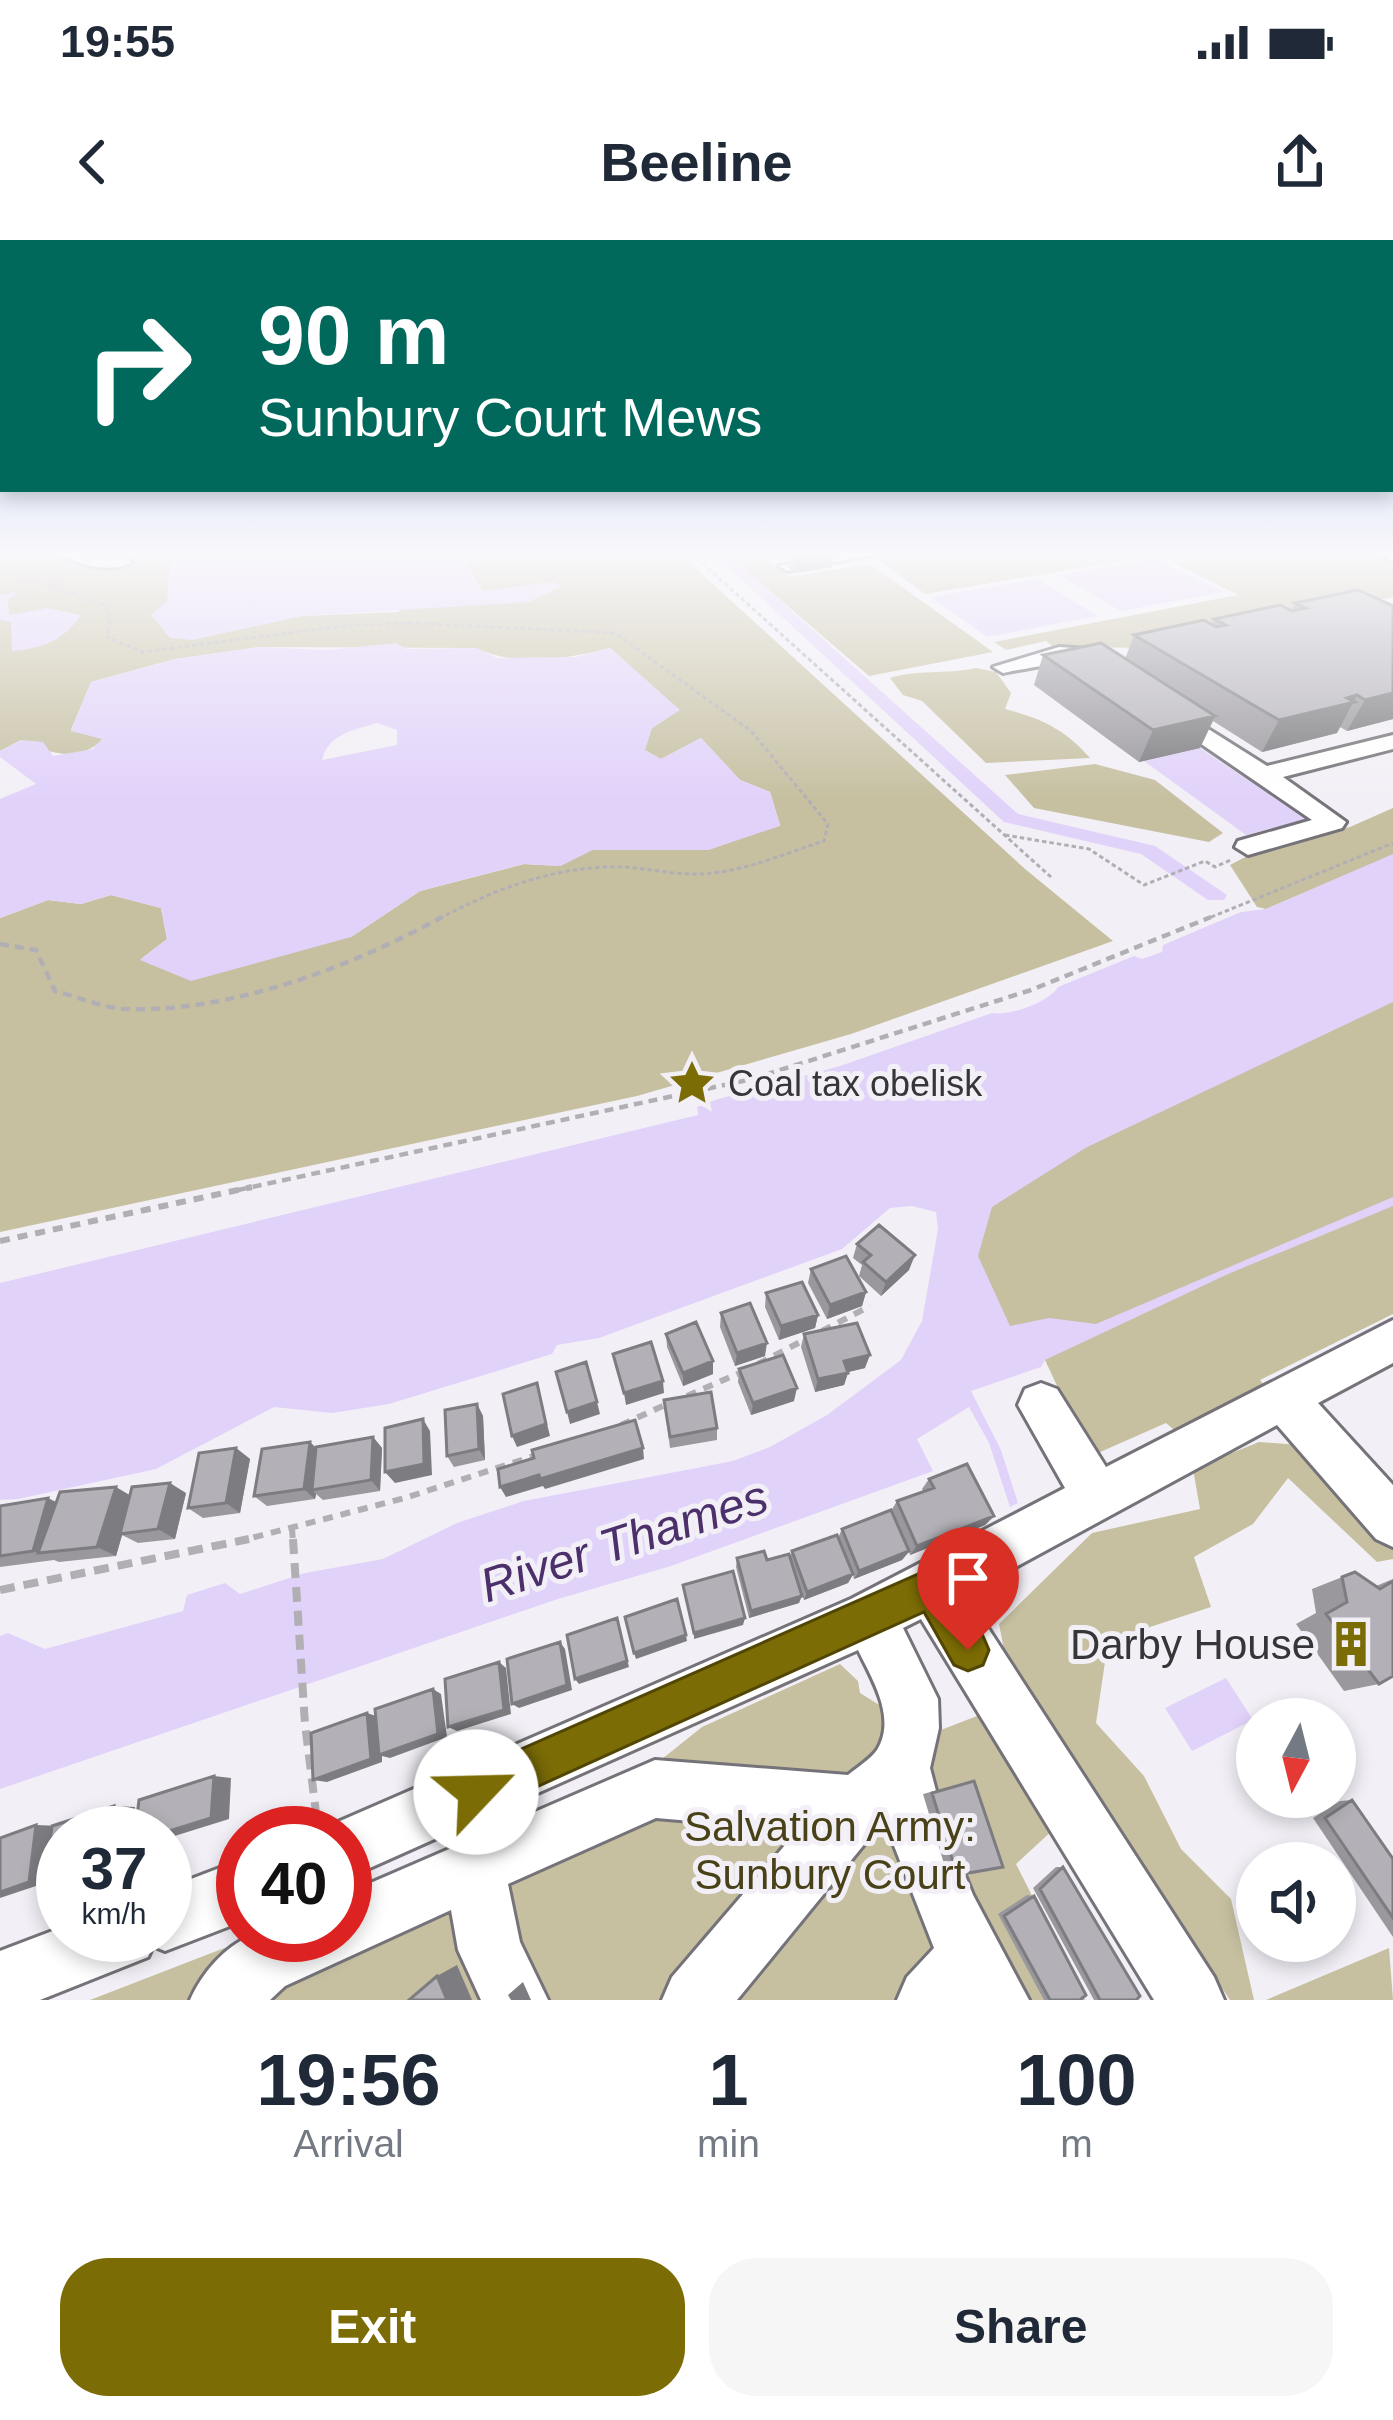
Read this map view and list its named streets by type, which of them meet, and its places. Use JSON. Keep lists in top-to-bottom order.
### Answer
{
  "water": ["River Thames"],
  "parks": ["Salvation Army: Sunbury Court"],
  "places": {
    "place": ["Coal tax obelisk"],
    "building": ["Darby House"]
  },
  "north": "bottom",
  "page": {
    "status": "19:55",
    "header": "Beeline",
    "turn": ["90 m", "Sunbury Court Mews"],
    "speed": "37 km/h",
    "limit": "40",
    "eta": [
      "19:56",
      "Arrival",
      "1",
      "min",
      "100",
      "m"
    ],
    "buttons": ["Exit", "Share"]
  }
}
